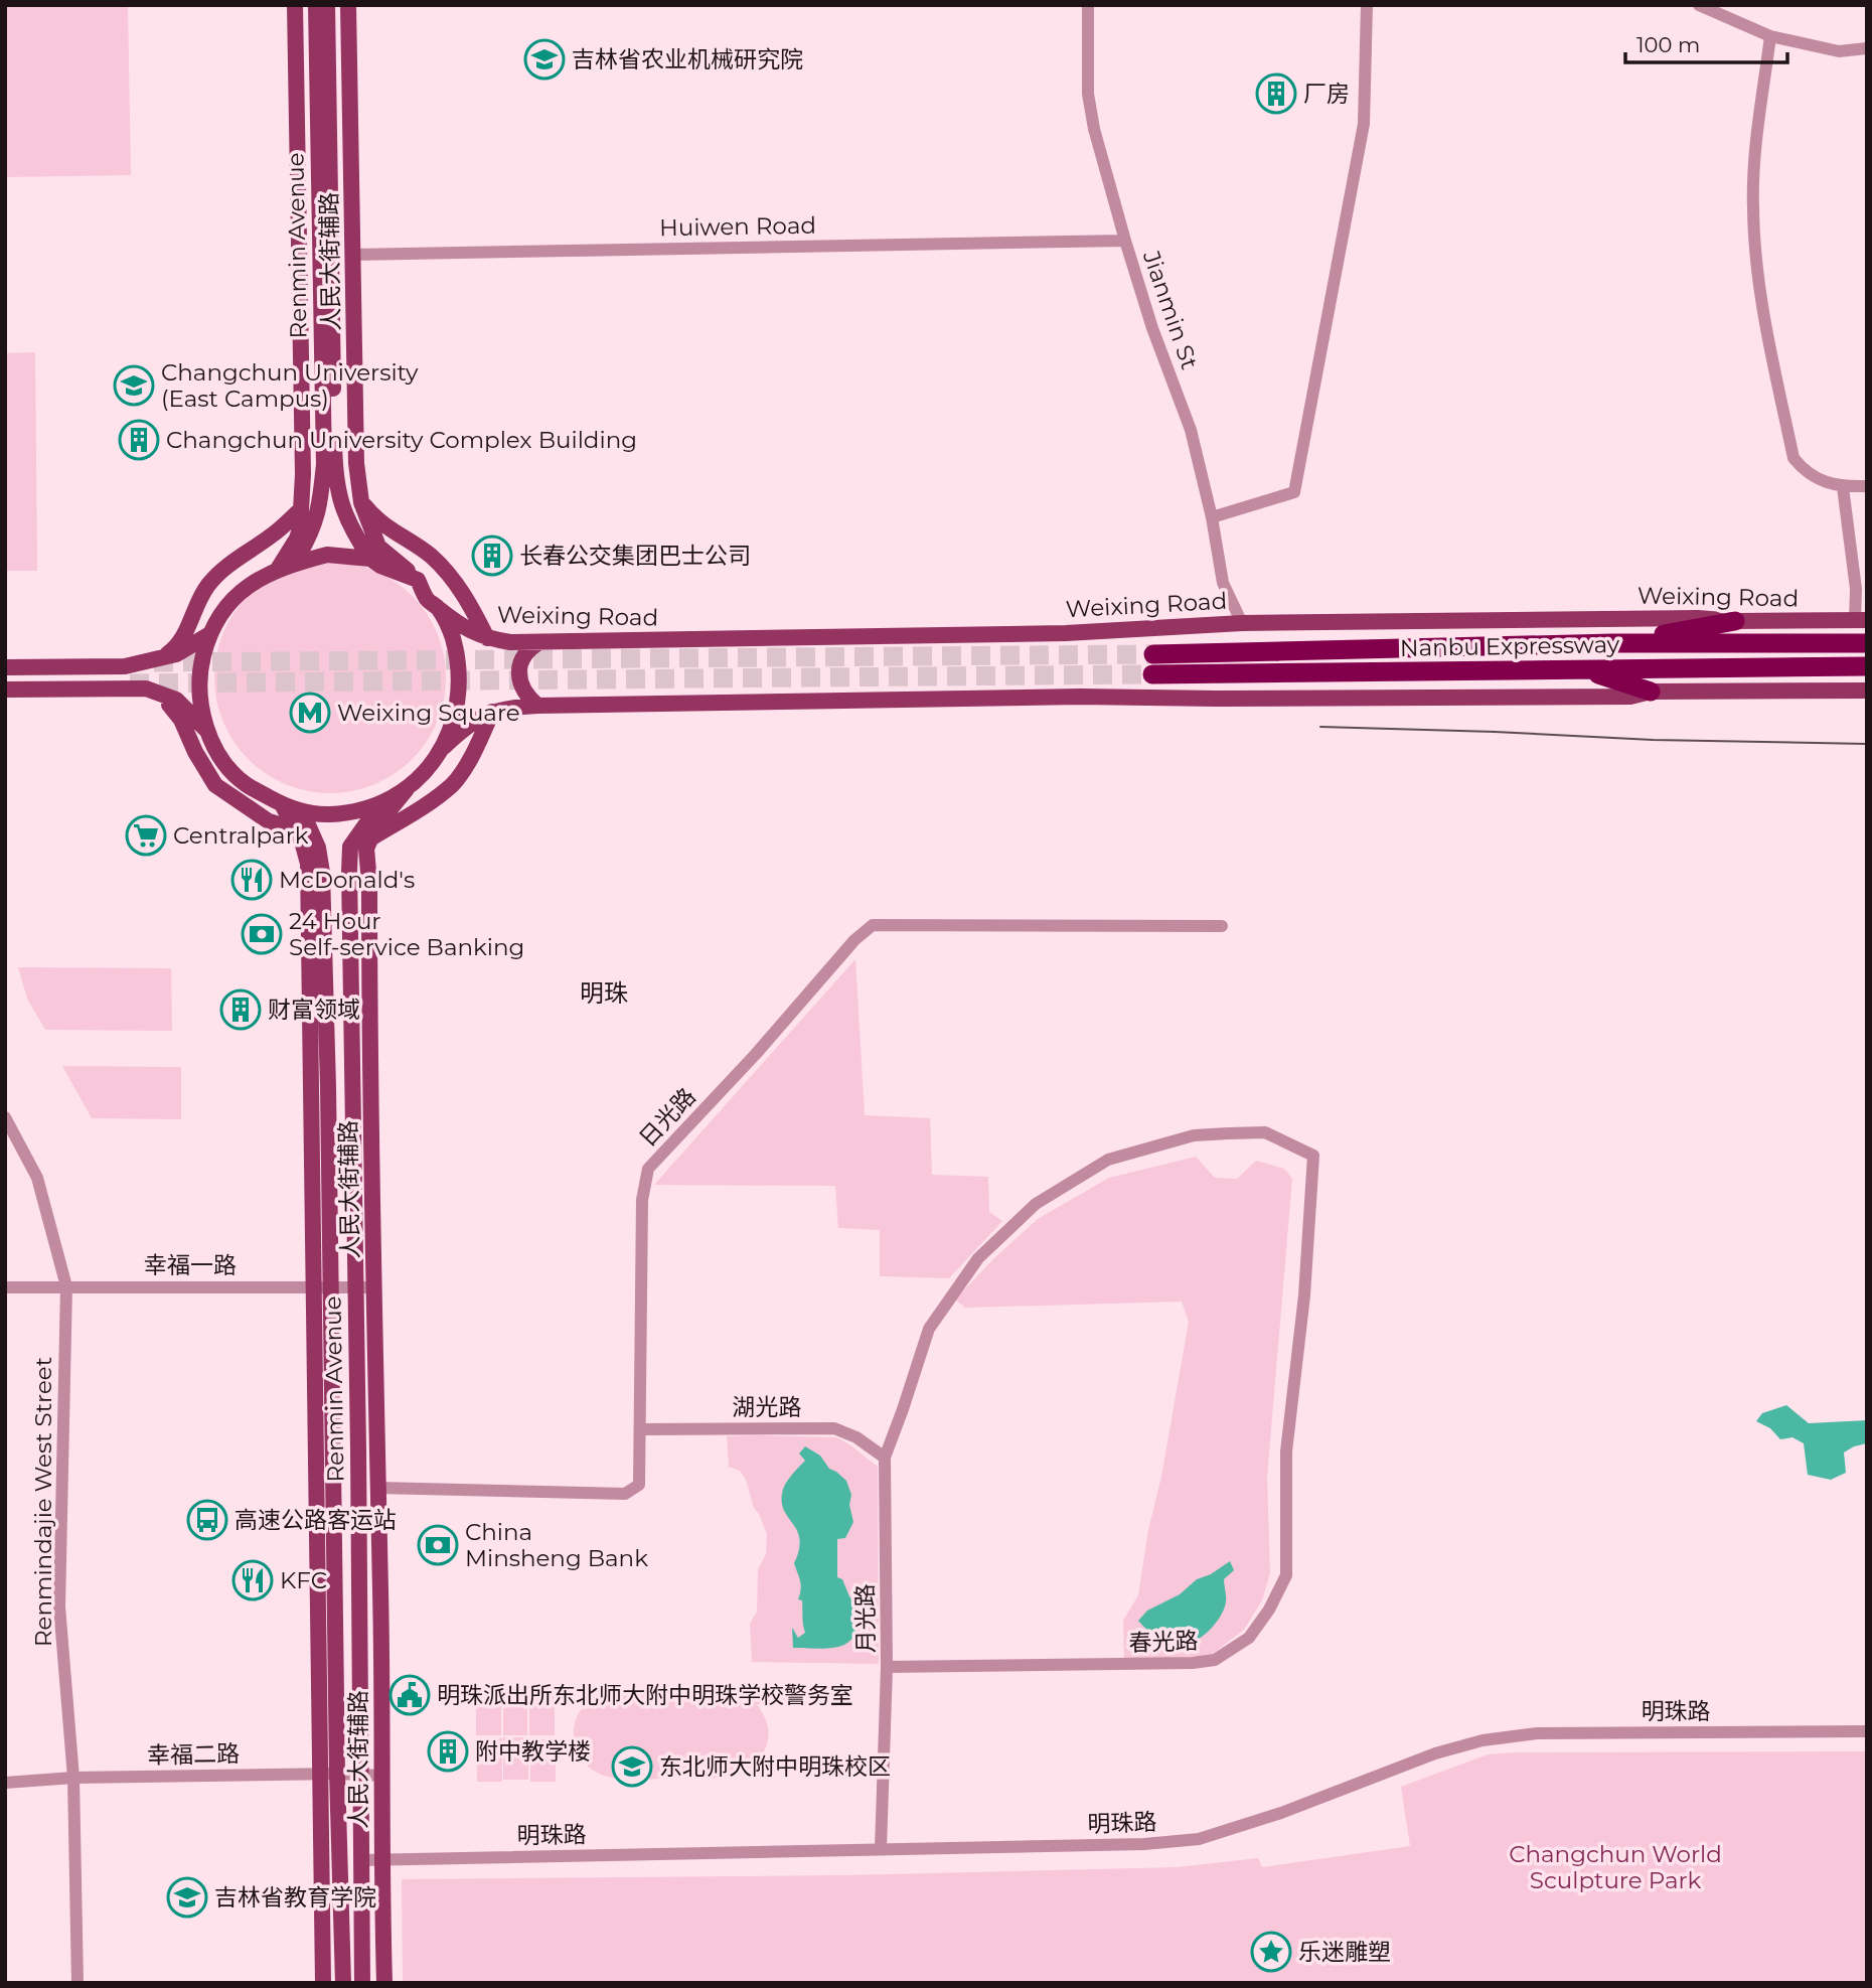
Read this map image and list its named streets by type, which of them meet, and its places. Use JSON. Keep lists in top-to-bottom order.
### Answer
{
  "streets": {
    "highway": ["Nanbu Expressway"],
    "main road": ["Renmin Avenue", "人民大街辅路", "Weixing Road"],
    "street": [
      "Huiwen Road",
      "Jianmin St",
      "日光路",
      "幸福一路",
      "湖光路",
      "Renmindajie West Street",
      "月光路",
      "春光路",
      "明珠路",
      "幸福二路"
    ]
  },
  "crossings": [
    ["Huiwen Road", "人民大街辅路"],
    ["Huiwen Road", "Jianmin St"],
    ["Renmin Avenue", "幸福一路"],
    ["Renmin Avenue", "明珠路"],
    ["Renmin Avenue", "幸福二路"],
    ["人民大街辅路", "Weixing Road"],
    ["人民大街辅路", "日光路"],
    ["人民大街辅路", "幸福一路"],
    ["人民大街辅路", "明珠路"],
    ["人民大街辅路", "幸福二路"],
    ["Jianmin St", "Weixing Road"],
    ["日光路", "湖光路"],
    ["幸福一路", "Renmindajie West Street"],
    ["湖光路", "月光路"],
    ["湖光路", "春光路"],
    ["Renmindajie West Street", "幸福二路"],
    ["月光路", "春光路"],
    ["月光路", "明珠路"]
  ],
  "districts": ["明珠"],
  "parks": ["Changchun World Sculpture Park"],
  "places": {
    "school or university": [
      "吉林省农业机械研究院",
      "Changchun University (East Campus)",
      "东北师大附中明珠校区",
      "吉林省教育学院"
    ],
    "building": [
      "厂房",
      "Changchun University Complex Building",
      "长春公交集团巴士公司",
      "财富领域",
      "附中教学楼"
    ],
    "metro station": ["Weixing Square"],
    "supermarket": ["Centralpark"],
    "restaurant": ["McDonald's", "KFC"],
    "bank": ["24 Hour Self-service Banking", "China Minsheng Bank"],
    "bus stop": ["高速公路客运站"],
    "public building": ["明珠派出所东北师大附中明珠学校警务室"],
    "place": ["乐迷雕塑"]
  },
  "scale_bar": "100 m"
}
